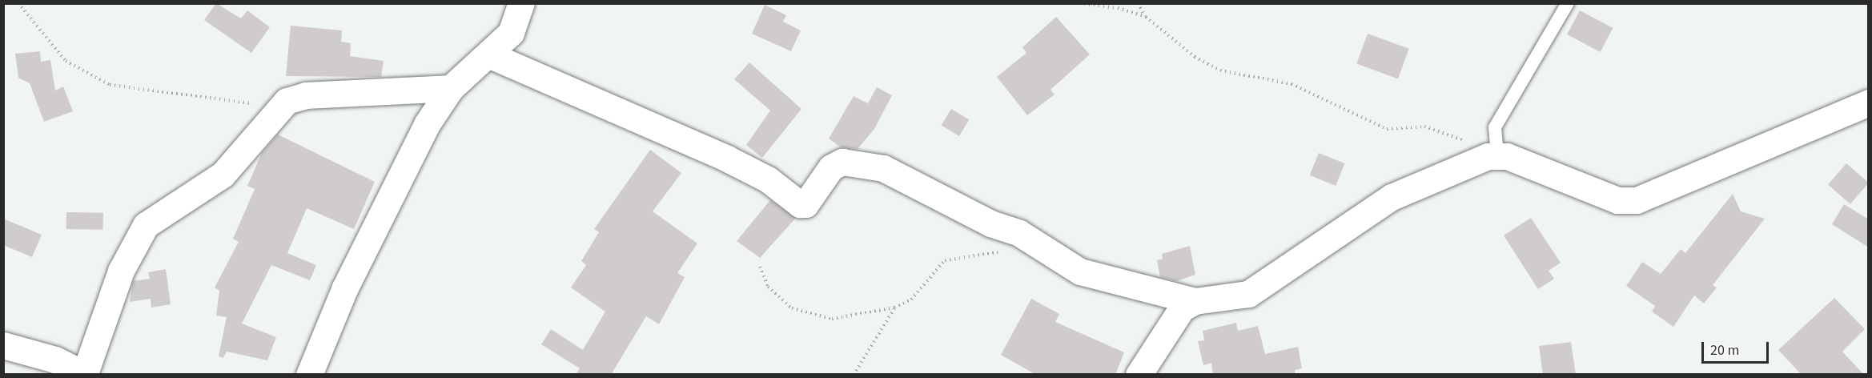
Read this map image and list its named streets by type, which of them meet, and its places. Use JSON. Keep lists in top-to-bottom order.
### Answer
{
  "scale_bar": "20 m"
}
